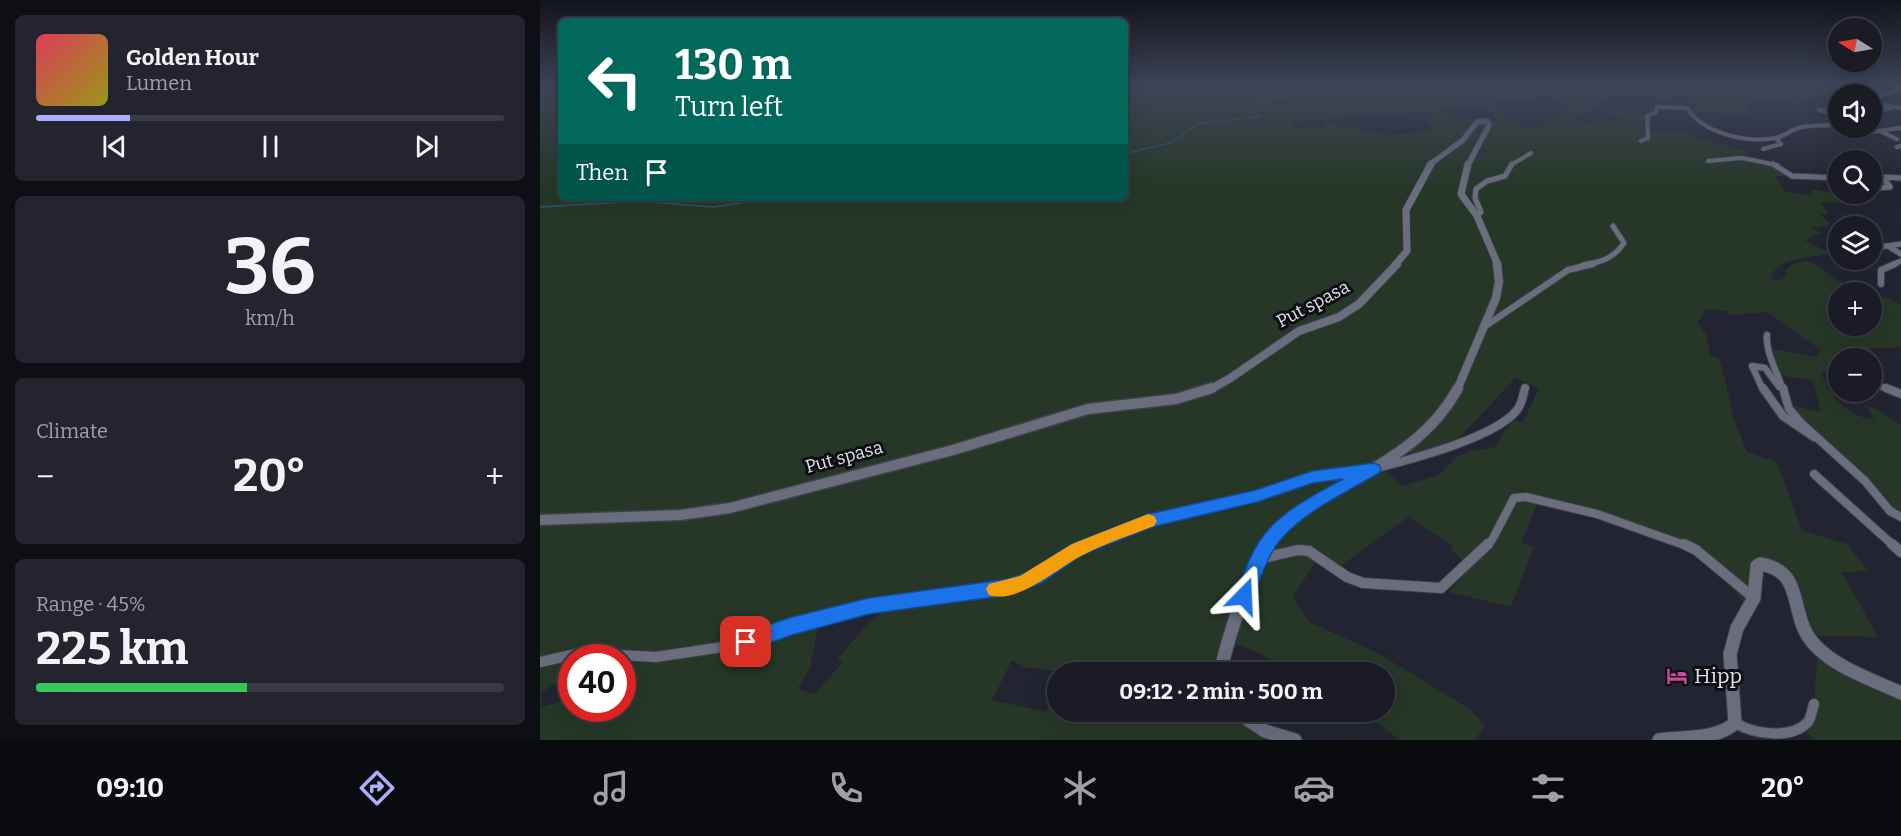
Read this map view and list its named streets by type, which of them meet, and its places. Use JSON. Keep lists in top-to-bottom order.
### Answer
{
  "streets": {
    "street": ["Put spasa"]
  },
  "places": {
    "hotel": ["Hipp"]
  },
  "north": "left",
  "page": {
    "map_buttons": ["+", "−"],
    "turn": ["130 m", "Turn left"],
    "song": ["Golden Hour", "Lumen"],
    "then": "Then",
    "tile": [
      ["36", "km/h"],
      "Climate",
      ["Range · 45%", "225 km"]
    ],
    "heat": ["−", "20°", "+"],
    "limit": "40",
    "trip": "09:12 · 2 min · 500 m",
    "tabs": ["09:10", "20°"]
  }
}
